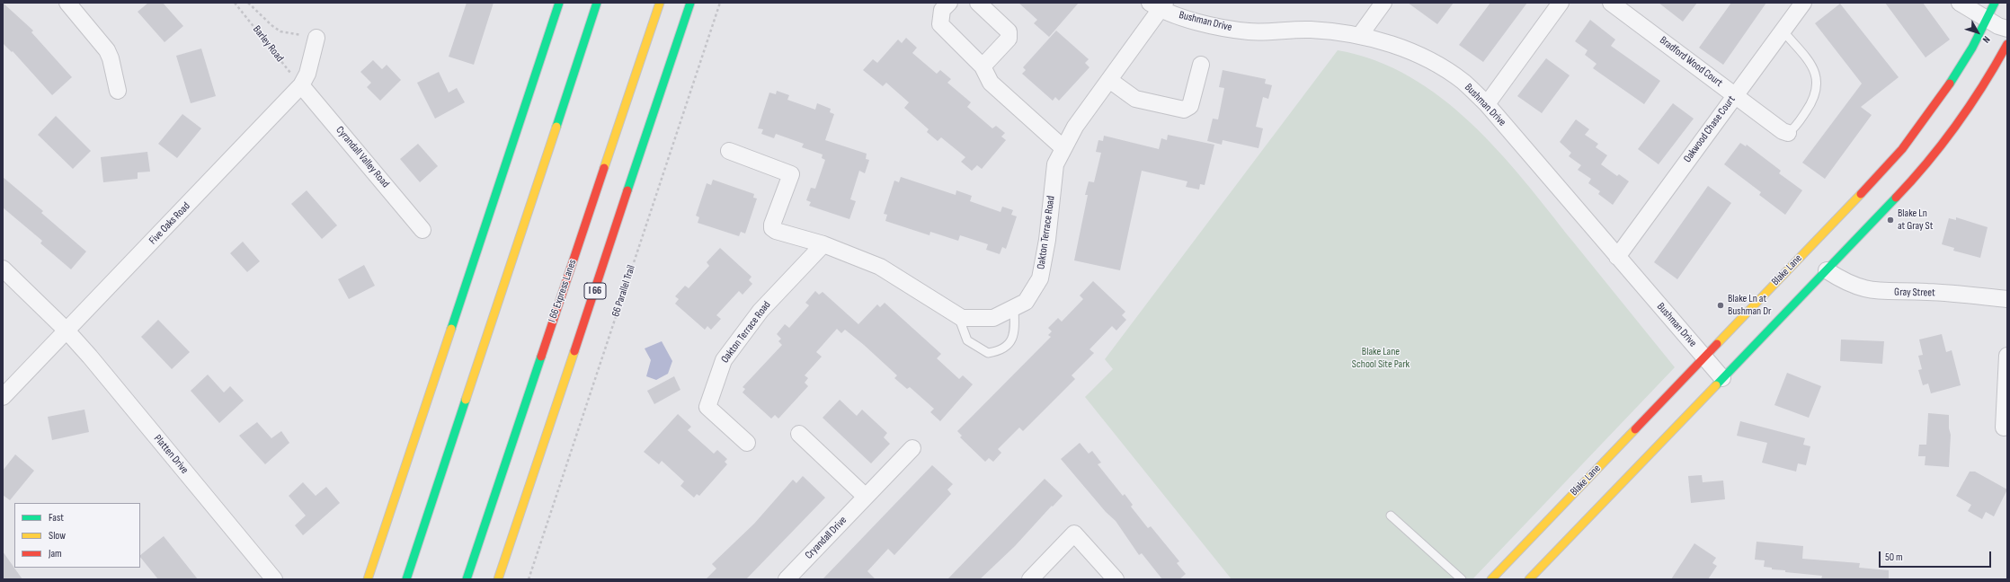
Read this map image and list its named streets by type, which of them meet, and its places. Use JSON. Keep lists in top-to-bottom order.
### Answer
{
  "streets": {
    "main road": ["Blake Lane", "I 66 Express Lanes", "I 66"],
    "street": [
      "Bushman Drive",
      "Bradford Wood Court",
      "Oakwood Chase Court",
      "Cyrandall Valley Road",
      "Five Oaks Road",
      "Oakton Terrace Road",
      "Gray Street",
      "Platten Drive",
      "Cryandall Drive"
    ],
    "path": ["Barley Road", "66 Parallel Trail"]
  },
  "crossings": [
    ["Bushman Drive", "Oakwood Chase Court"],
    ["Bushman Drive", "Oakton Terrace Road"],
    ["Bushman Drive", "Blake Lane"],
    ["Barley Road", "Cyrandall Valley Road"],
    ["Barley Road", "Five Oaks Road"],
    ["Bradford Wood Court", "Oakwood Chase Court"],
    ["Cyrandall Valley Road", "Five Oaks Road"],
    ["Five Oaks Road", "Platten Drive"]
  ],
  "parks": ["Blake Lane School Site Park"],
  "places": ["Blake Ln at Gray St", "Blake Ln at Bushman Dr"],
  "legend": ["Fast", "Slow", "Jam"],
  "scale_bar": "50 m",
  "north": "bottom right"
}
